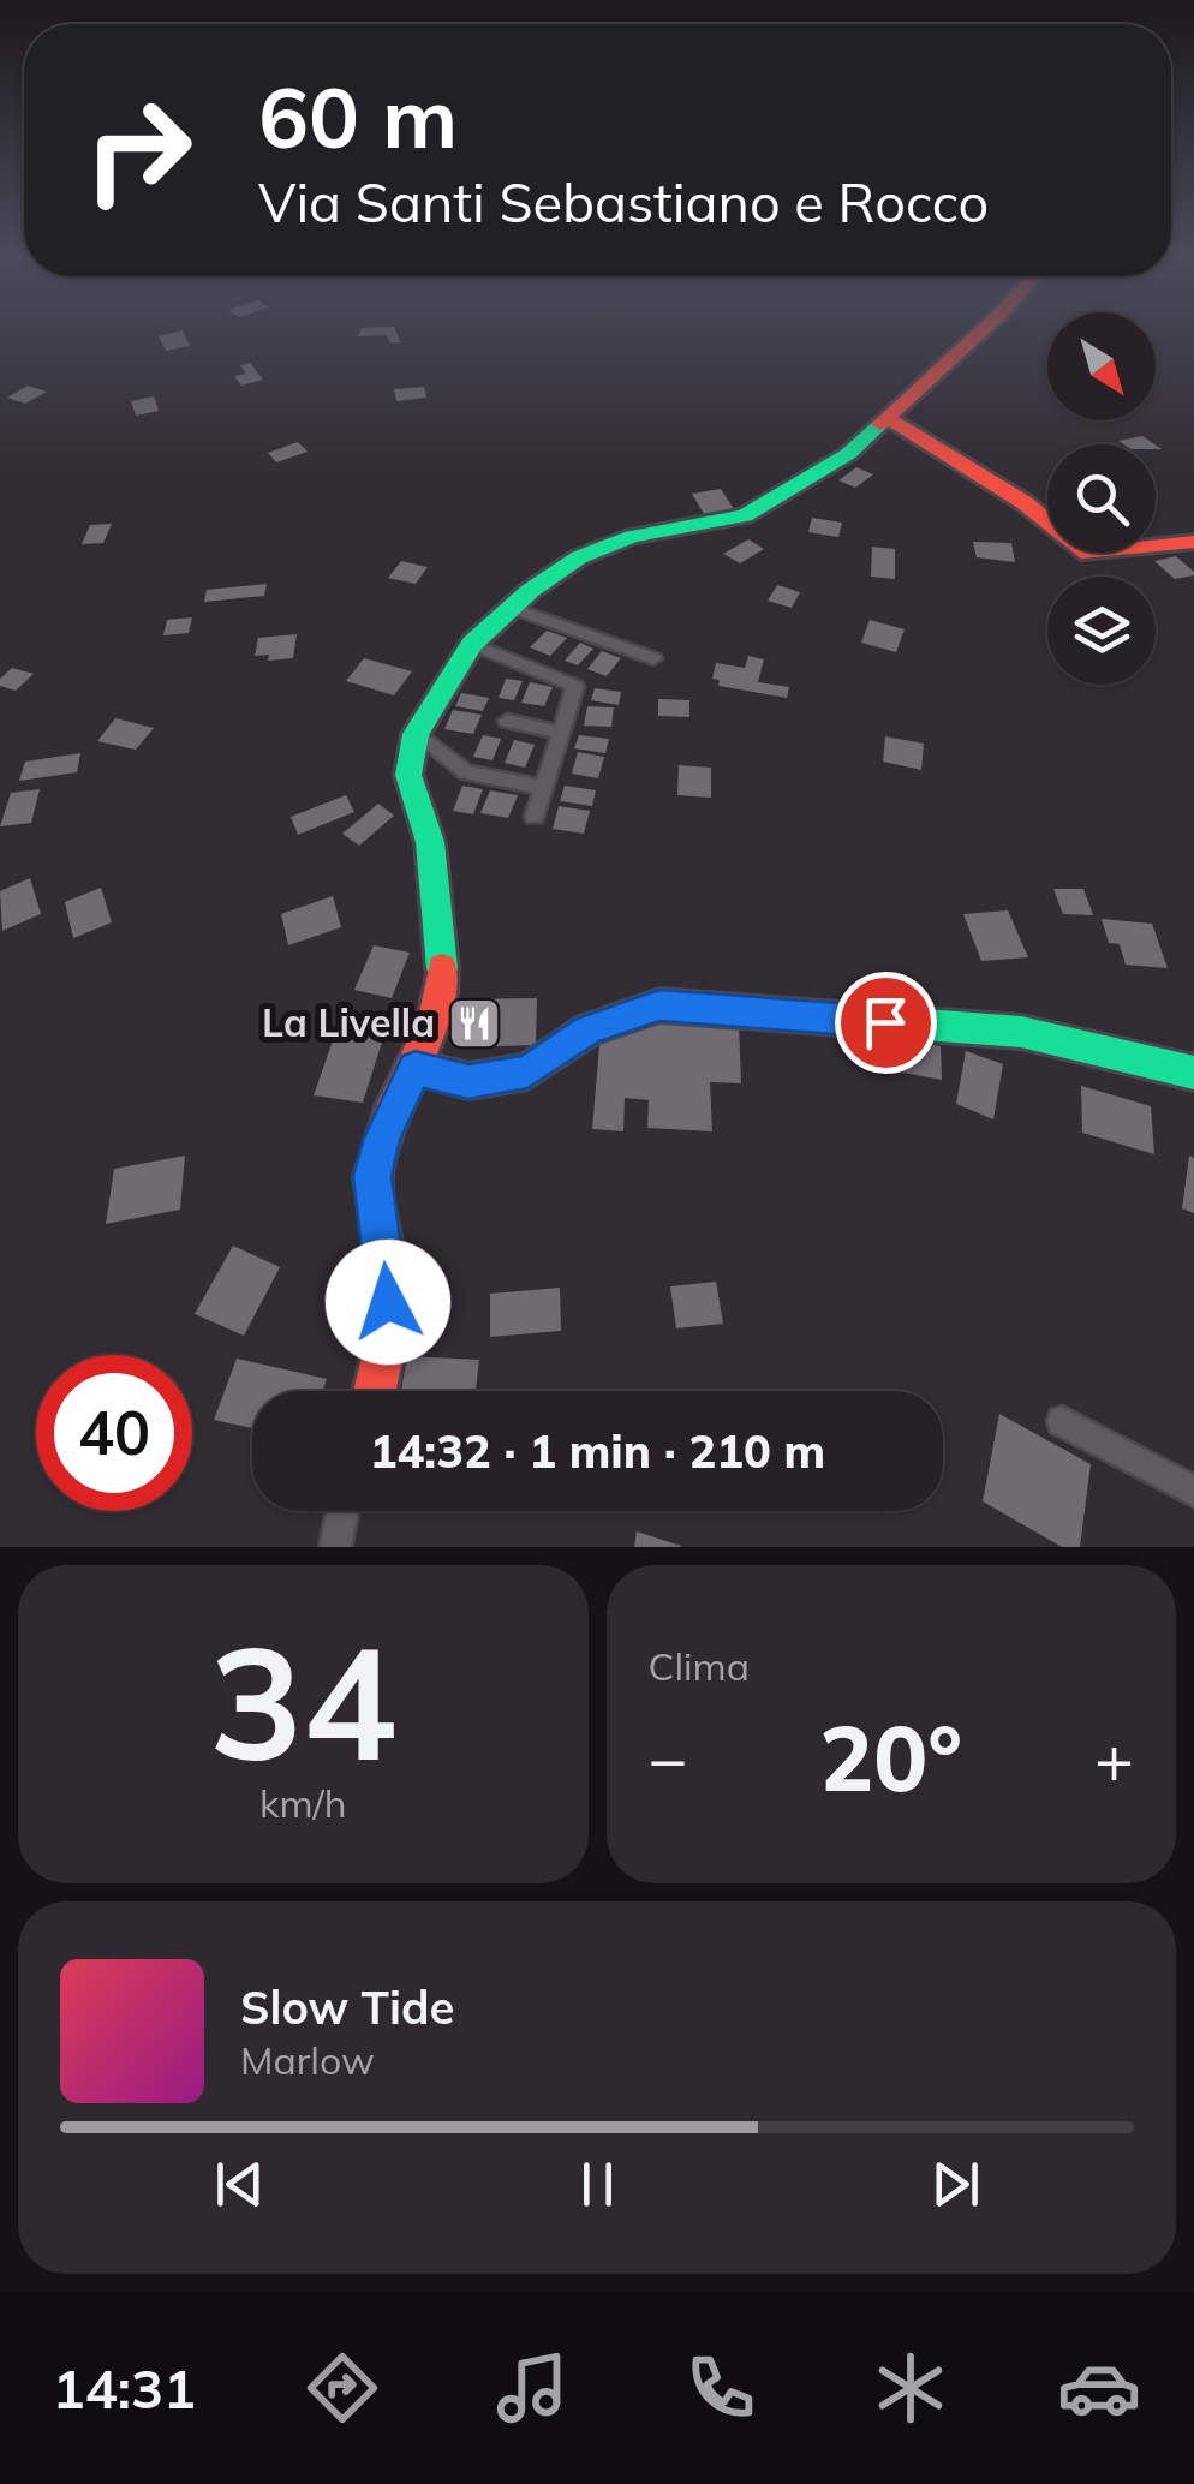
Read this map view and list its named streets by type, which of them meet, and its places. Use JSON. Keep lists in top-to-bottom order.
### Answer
{
  "places": {
    "restaurant": ["La Livella"]
  },
  "north": "bottom right",
  "page": {
    "turn": ["60 m", "Via Santi Sebastiano e Rocco"],
    "limit": "40",
    "trip": "14:32 · 1 min · 210 m",
    "tile": [
      ["34", "km/h"],
      "Clima"
    ],
    "heat": ["−", "20°", "+"],
    "song": ["Slow Tide", "Marlow"],
    "tabs": "14:31"
  }
}
